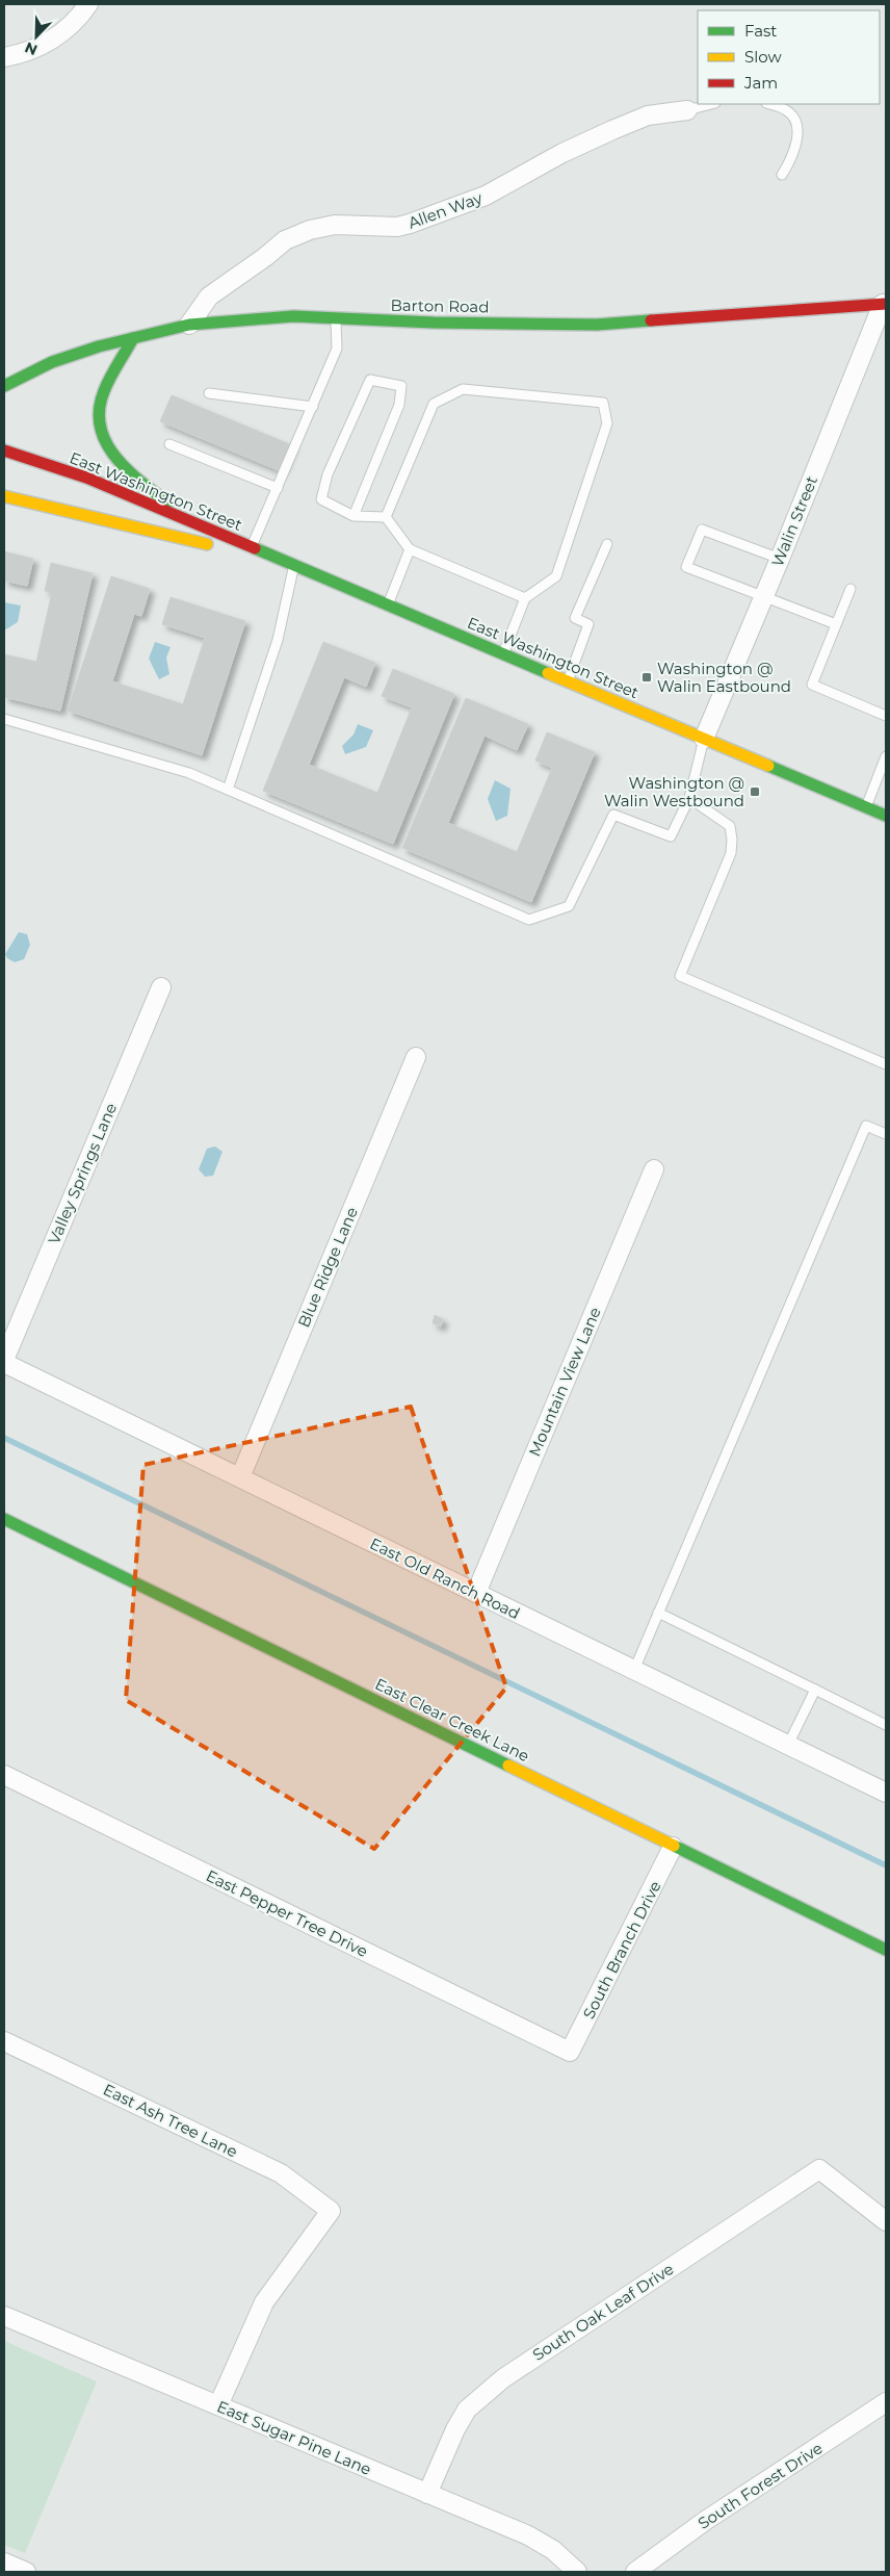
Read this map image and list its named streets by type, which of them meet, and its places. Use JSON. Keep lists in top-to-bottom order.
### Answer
{
  "streets": {
    "main road": ["Barton Road", "East Washington Street", "East Clear Creek Lane"],
    "street": [
      "Allen Way",
      "Walin Street",
      "Valley Springs Lane",
      "Blue Ridge Lane",
      "Mountain View Lane",
      "East Old Ranch Road",
      "East Pepper Tree Drive",
      "South Branch Drive",
      "East Ash Tree Lane",
      "South Oak Leaf Drive",
      "East Sugar Pine Lane",
      "South Forest Drive"
    ]
  },
  "crossings": [
    ["Allen Way", "Barton Road"],
    ["Barton Road", "Walin Street"],
    ["East Washington Street", "Walin Street"],
    ["Valley Springs Lane", "East Old Ranch Road"],
    ["Blue Ridge Lane", "East Old Ranch Road"],
    ["Mountain View Lane", "East Old Ranch Road"],
    ["East Clear Creek Lane", "South Branch Drive"],
    ["East Pepper Tree Drive", "South Branch Drive"],
    ["East Ash Tree Lane", "East Sugar Pine Lane"],
    ["South Oak Leaf Drive", "East Sugar Pine Lane"]
  ],
  "places": {
    "transit": ["Washington @ Walin Eastbound", "Washington @ Walin Westbound"]
  },
  "legend": ["Fast", "Slow", "Jam"],
  "north": "bottom left"
}
